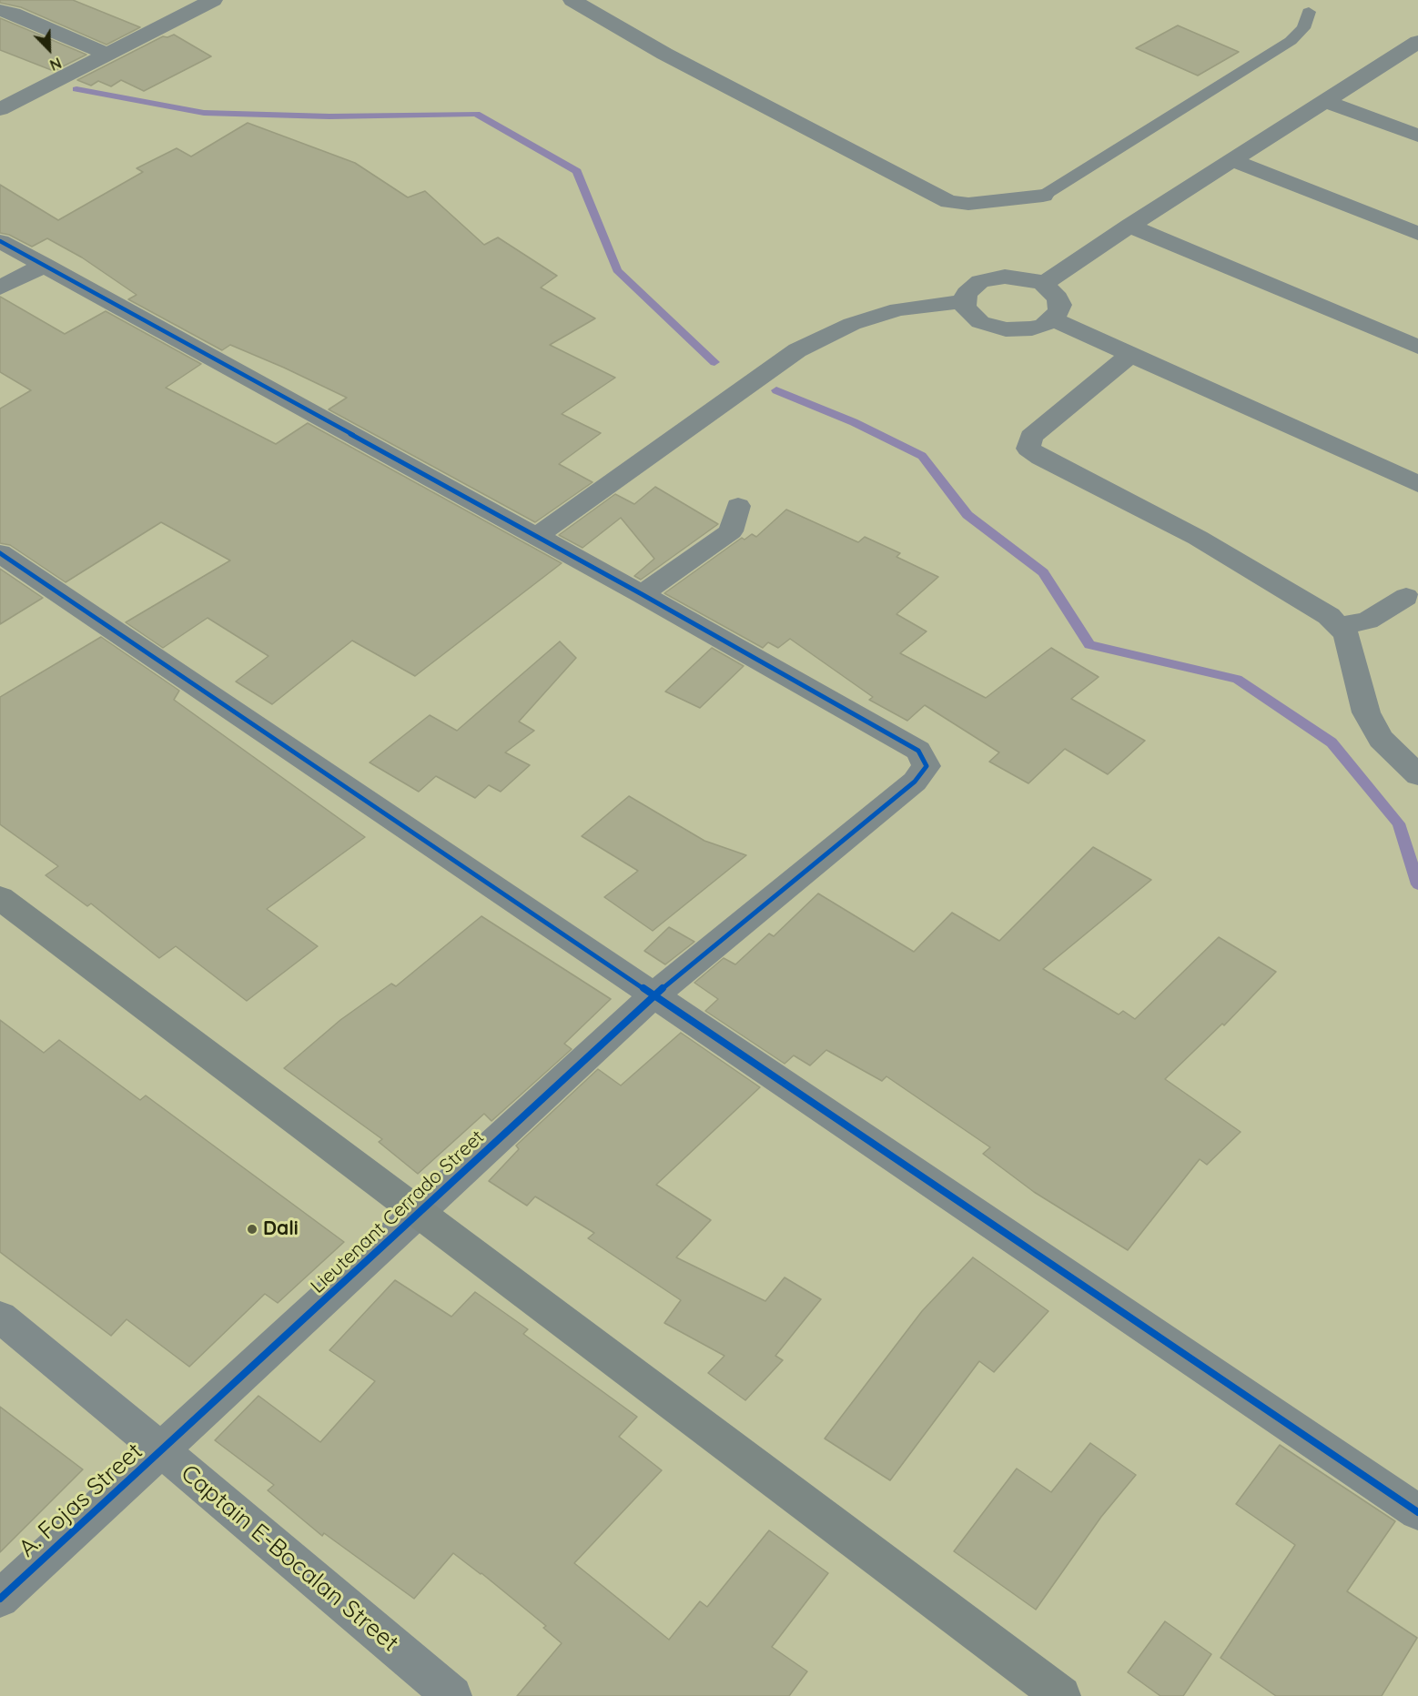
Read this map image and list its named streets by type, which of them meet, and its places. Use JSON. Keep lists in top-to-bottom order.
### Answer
{
  "streets": {
    "street": ["Lieutenant Cerrado Street", "A. Fojas Street", "Captain E-Bocalan Street"]
  },
  "crossings": [
    ["Lieutenant Cerrado Street", "A. Fojas Street"],
    ["Lieutenant Cerrado Street", "Captain E-Bocalan Street"],
    ["A. Fojas Street", "Captain E-Bocalan Street"]
  ],
  "places": ["Dali"],
  "north": "bottom right"
}
